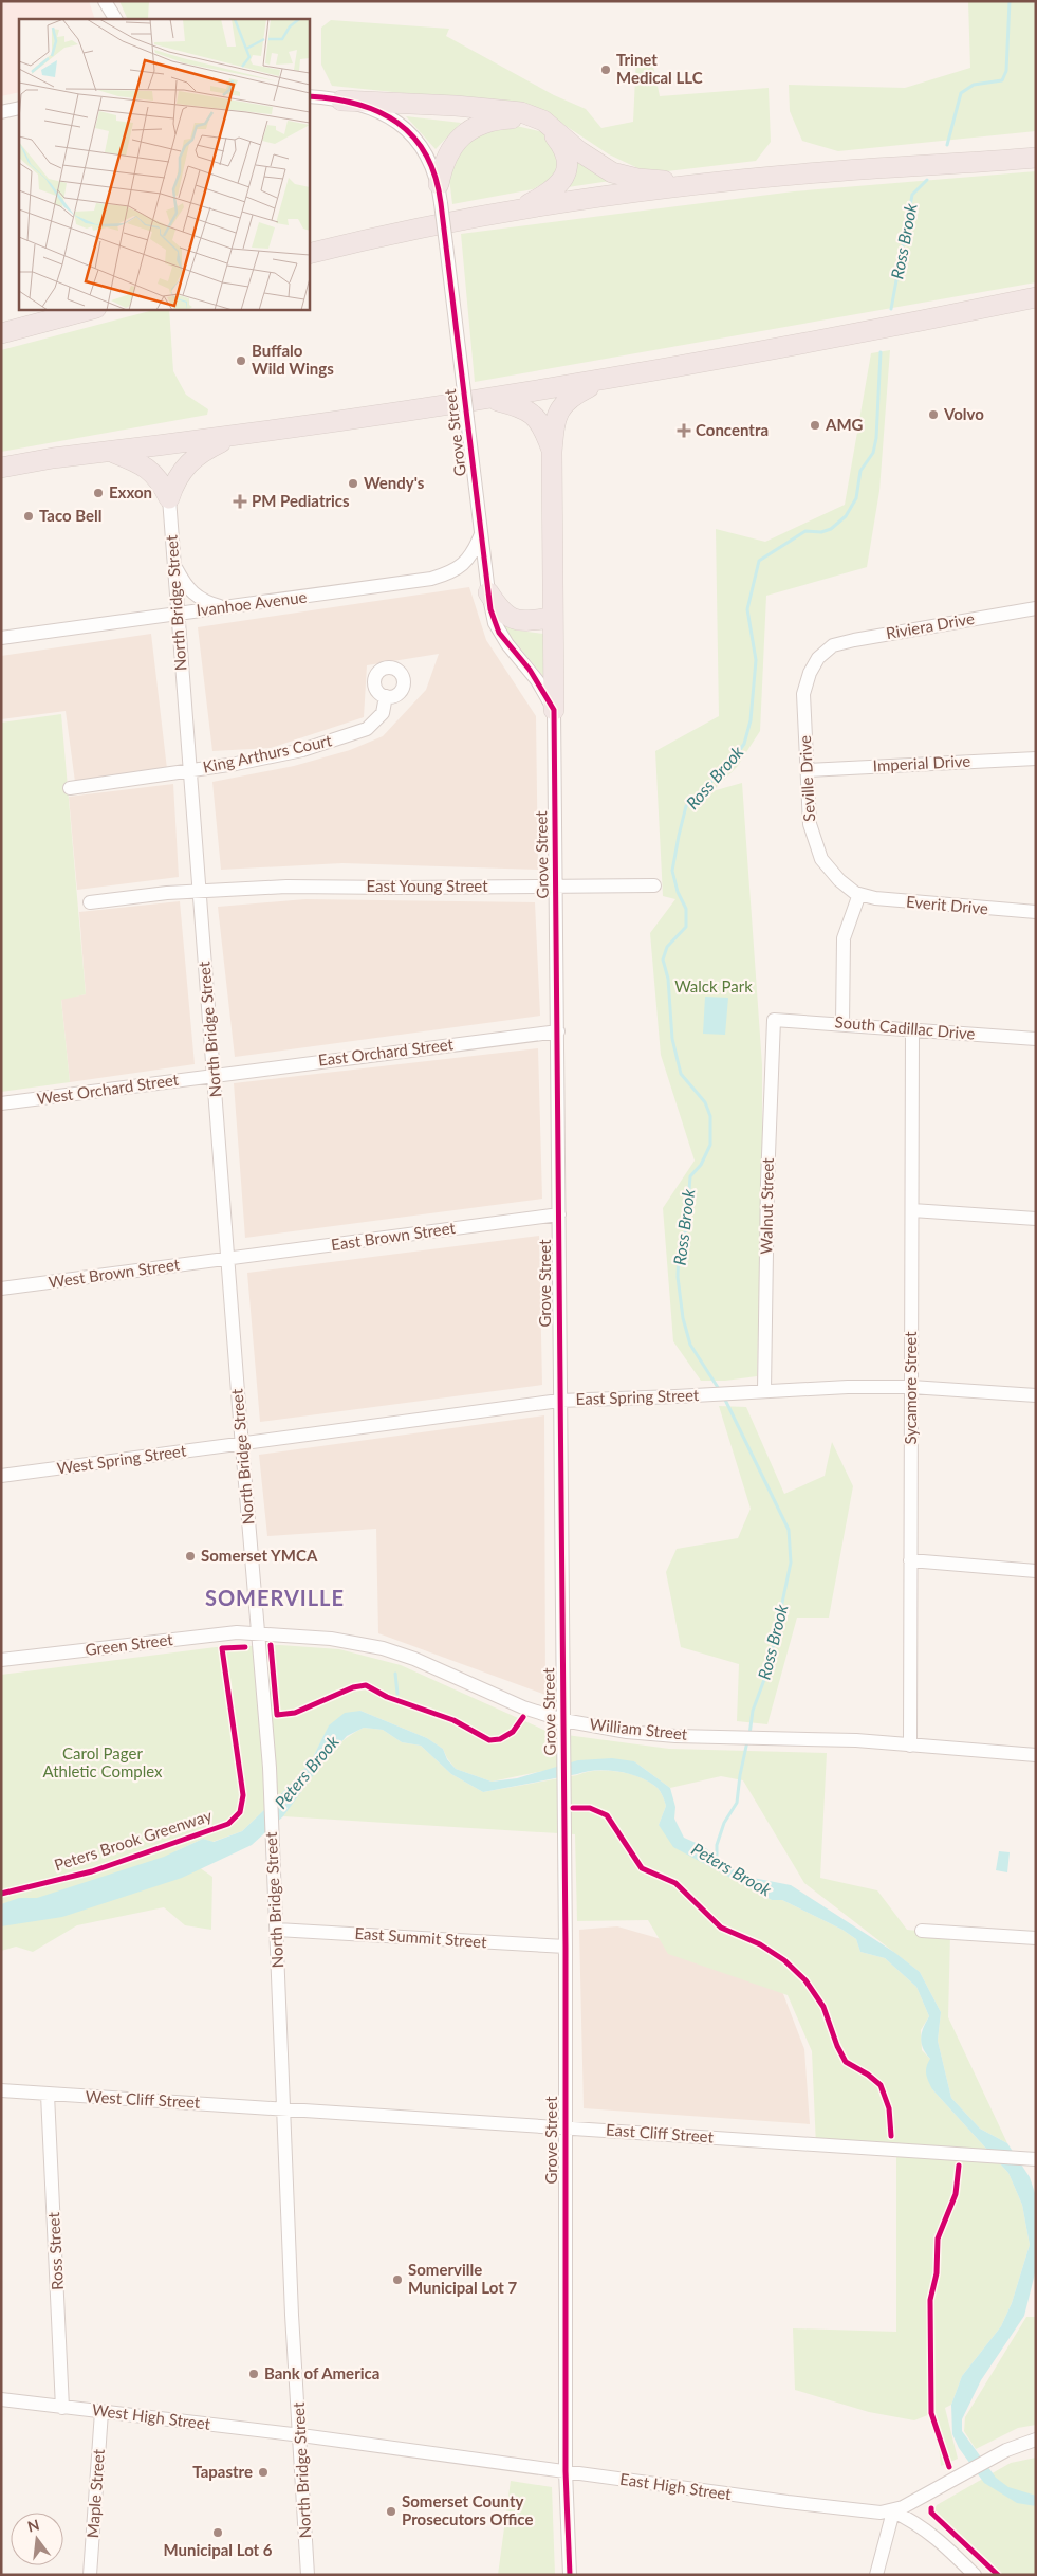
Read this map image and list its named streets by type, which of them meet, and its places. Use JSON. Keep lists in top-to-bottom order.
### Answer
{
  "streets": {
    "street": [
      "Grove Street",
      "North Bridge Street",
      "Ivanhoe Avenue",
      "Riviera Drive",
      "King Arthurs Court",
      "Imperial Drive",
      "Seville Drive",
      "East Young Street",
      "Everit Drive",
      "South Cadillac Drive",
      "East Orchard Street",
      "West Orchard Street",
      "Walnut Street",
      "East Brown Street",
      "West Brown Street",
      "Sycamore Street",
      "East Spring Street",
      "West Spring Street",
      "Green Street",
      "William Street",
      "East Summit Street",
      "West Cliff Street",
      "East Cliff Street",
      "Ross Street",
      "West High Street",
      "East High Street",
      "Maple Street"
    ],
    "cycle path": ["Peters Brook Greenway"]
  },
  "crossings": [
    ["Grove Street", "Ivanhoe Avenue"],
    ["Grove Street", "East Young Street"],
    ["Grove Street", "East Orchard Street"],
    ["Grove Street", "East Brown Street"],
    ["Grove Street", "East Spring Street"],
    ["Grove Street", "William Street"],
    ["Grove Street", "East Summit Street"],
    ["Grove Street", "East Cliff Street"],
    ["Grove Street", "East High Street"],
    ["North Bridge Street", "Ivanhoe Avenue"],
    ["North Bridge Street", "King Arthurs Court"],
    ["North Bridge Street", "East Young Street"],
    ["North Bridge Street", "East Orchard Street"],
    ["North Bridge Street", "West Orchard Street"],
    ["North Bridge Street", "East Brown Street"],
    ["North Bridge Street", "West Brown Street"],
    ["North Bridge Street", "East Spring Street"],
    ["North Bridge Street", "West Spring Street"],
    ["North Bridge Street", "Green Street"],
    ["North Bridge Street", "William Street"],
    ["North Bridge Street", "East Summit Street"],
    ["North Bridge Street", "West Cliff Street"],
    ["North Bridge Street", "East Cliff Street"],
    ["North Bridge Street", "West High Street"],
    ["North Bridge Street", "East High Street"],
    ["Riviera Drive", "Seville Drive"],
    ["Imperial Drive", "Seville Drive"],
    ["Seville Drive", "Everit Drive"],
    ["South Cadillac Drive", "Walnut Street"],
    ["South Cadillac Drive", "Sycamore Street"],
    ["East Orchard Street", "West Orchard Street"],
    ["Walnut Street", "East Spring Street"],
    ["East Brown Street", "West Brown Street"],
    ["Sycamore Street", "East Spring Street"],
    ["Sycamore Street", "William Street"],
    ["East Spring Street", "West Spring Street"],
    ["Green Street", "William Street"],
    ["West Cliff Street", "East Cliff Street"],
    ["West Cliff Street", "Ross Street"],
    ["Ross Street", "West High Street"],
    ["West High Street", "East High Street"],
    ["West High Street", "Maple Street"]
  ],
  "districts": ["SOMERVILLE"],
  "water": ["Ross Brook", "Peters Brook"],
  "parks": ["Walck Park", "Carol Pager Athletic Complex"],
  "places": {
    "other": [
      "Trinet Medical LLC",
      "Buffalo Wild Wings",
      "Volvo",
      "AMG",
      "Wendy's",
      "Exxon",
      "Taco Bell",
      "Somerset YMCA",
      "Somerville Municipal Lot 7",
      "Bank of America",
      "Tapastre",
      "Somerset County Prosecutors Office",
      "Municipal Lot 6"
    ],
    "health": ["Concentra", "PM Pediatrics"]
  },
  "north": "top"
}
